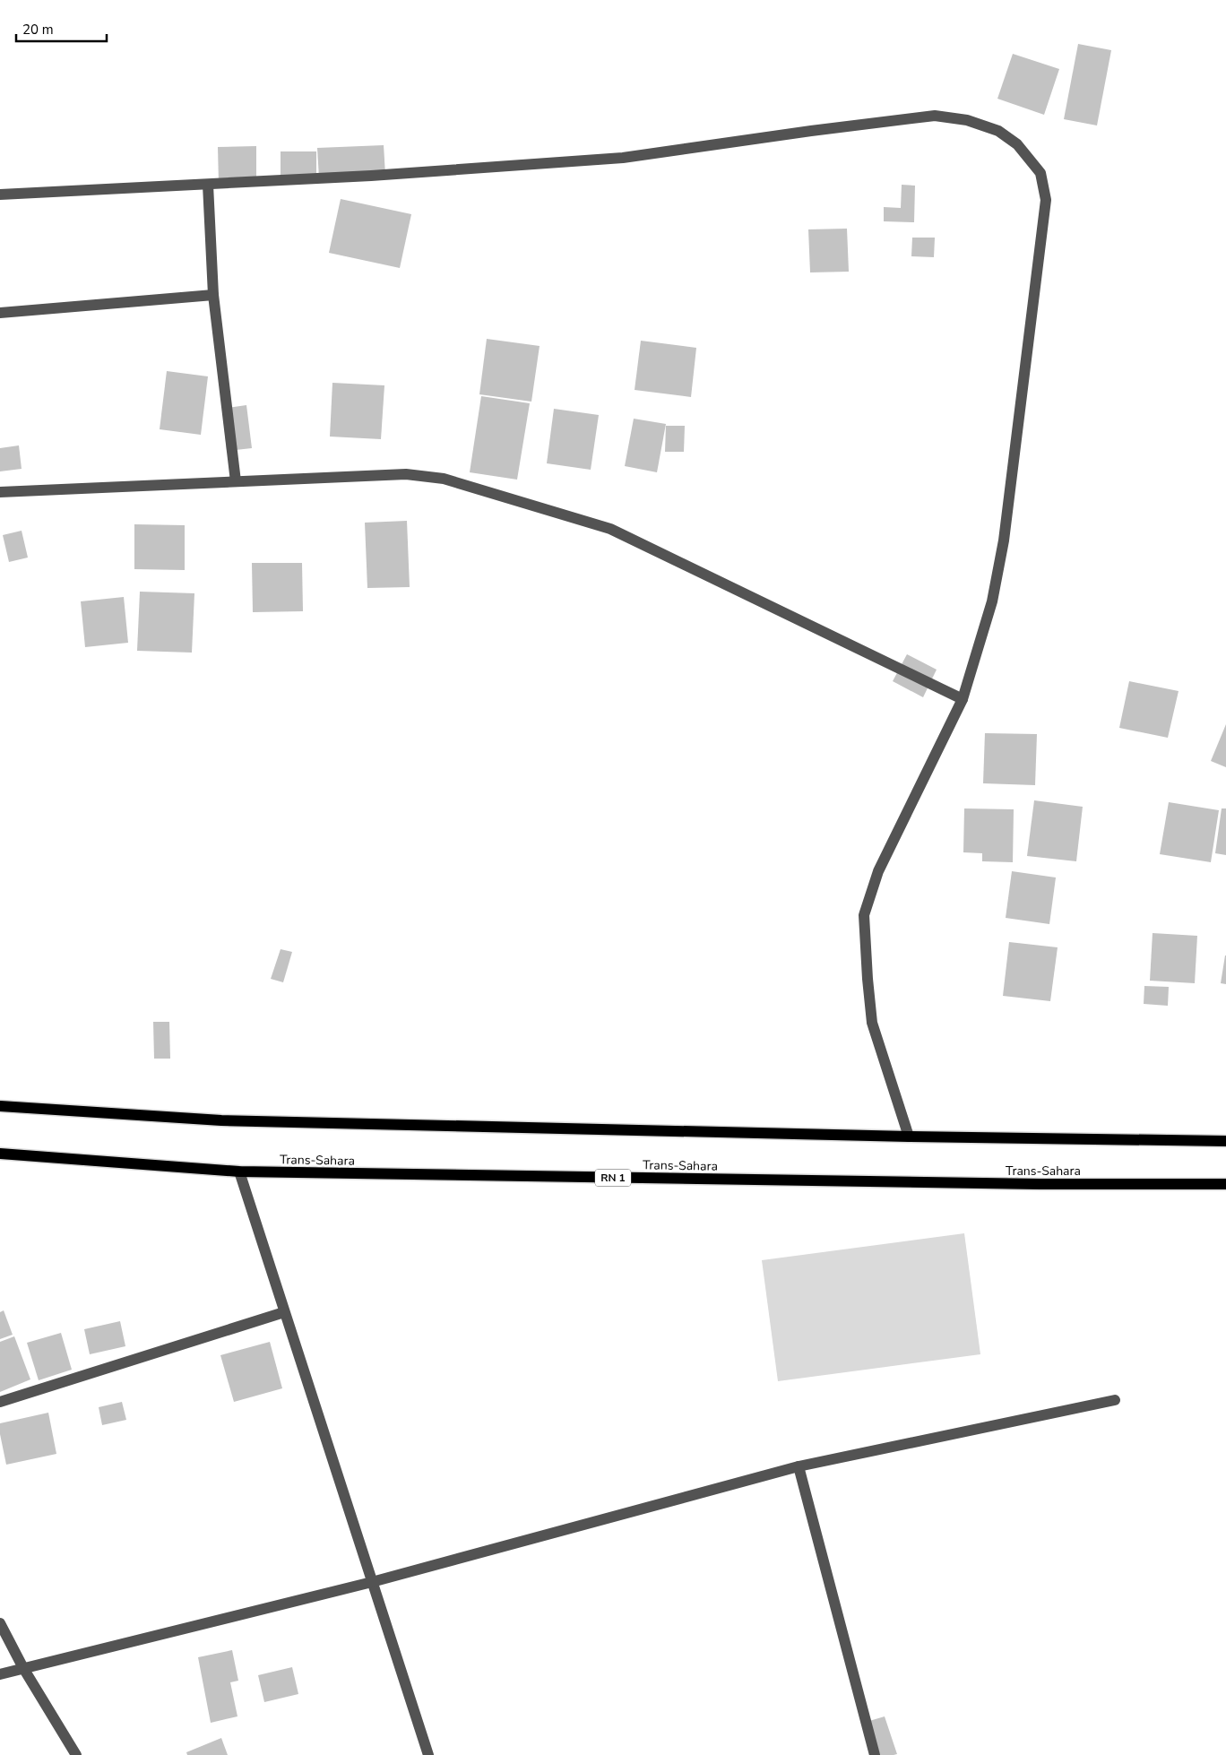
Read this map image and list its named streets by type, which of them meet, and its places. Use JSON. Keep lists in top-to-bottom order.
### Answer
{
  "streets": {
    "main road": ["Trans-Sahara", "RN 1"]
  },
  "scale_bar": "20 m"
}
